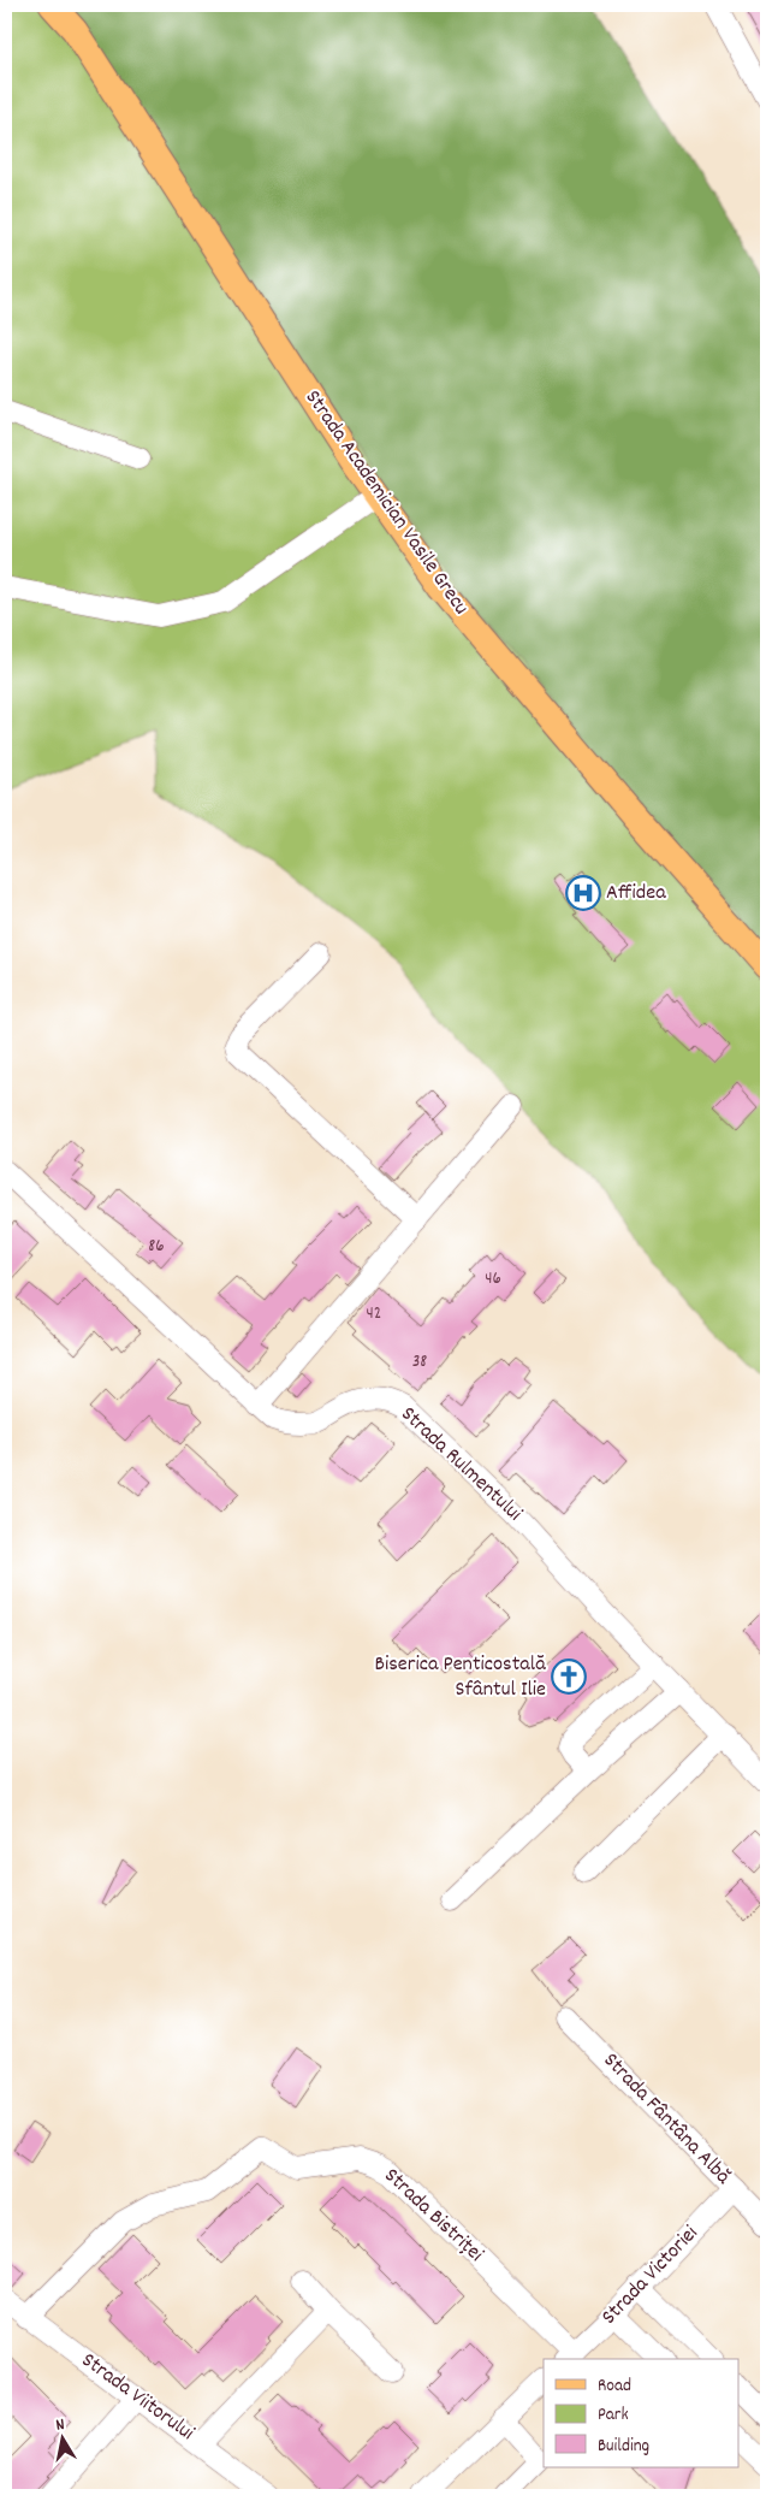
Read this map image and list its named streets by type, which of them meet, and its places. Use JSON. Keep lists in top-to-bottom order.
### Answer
{
  "streets": {
    "main road": ["Strada Academician Vasile Grecu"],
    "street": [
      "Strada Rulmentului",
      "Strada Fântâna Albă",
      "Strada Bistriței",
      "Strada Victoriei",
      "Strada Viitorului"
    ]
  },
  "crossings": [
    ["Strada Fântâna Albă", "Strada Victoriei"],
    ["Strada Bistriței", "Strada Victoriei"],
    ["Strada Bistriței", "Strada Viitorului"]
  ],
  "places": {
    "hospital": ["Affidea"],
    "church": ["Biserica Penticostală Sfântul Ilie"]
  },
  "house_numbers": [
    "86",
    "46",
    "42",
    "38"
  ],
  "legend": ["Road", "Park", "Building"],
  "north": "top"
}
